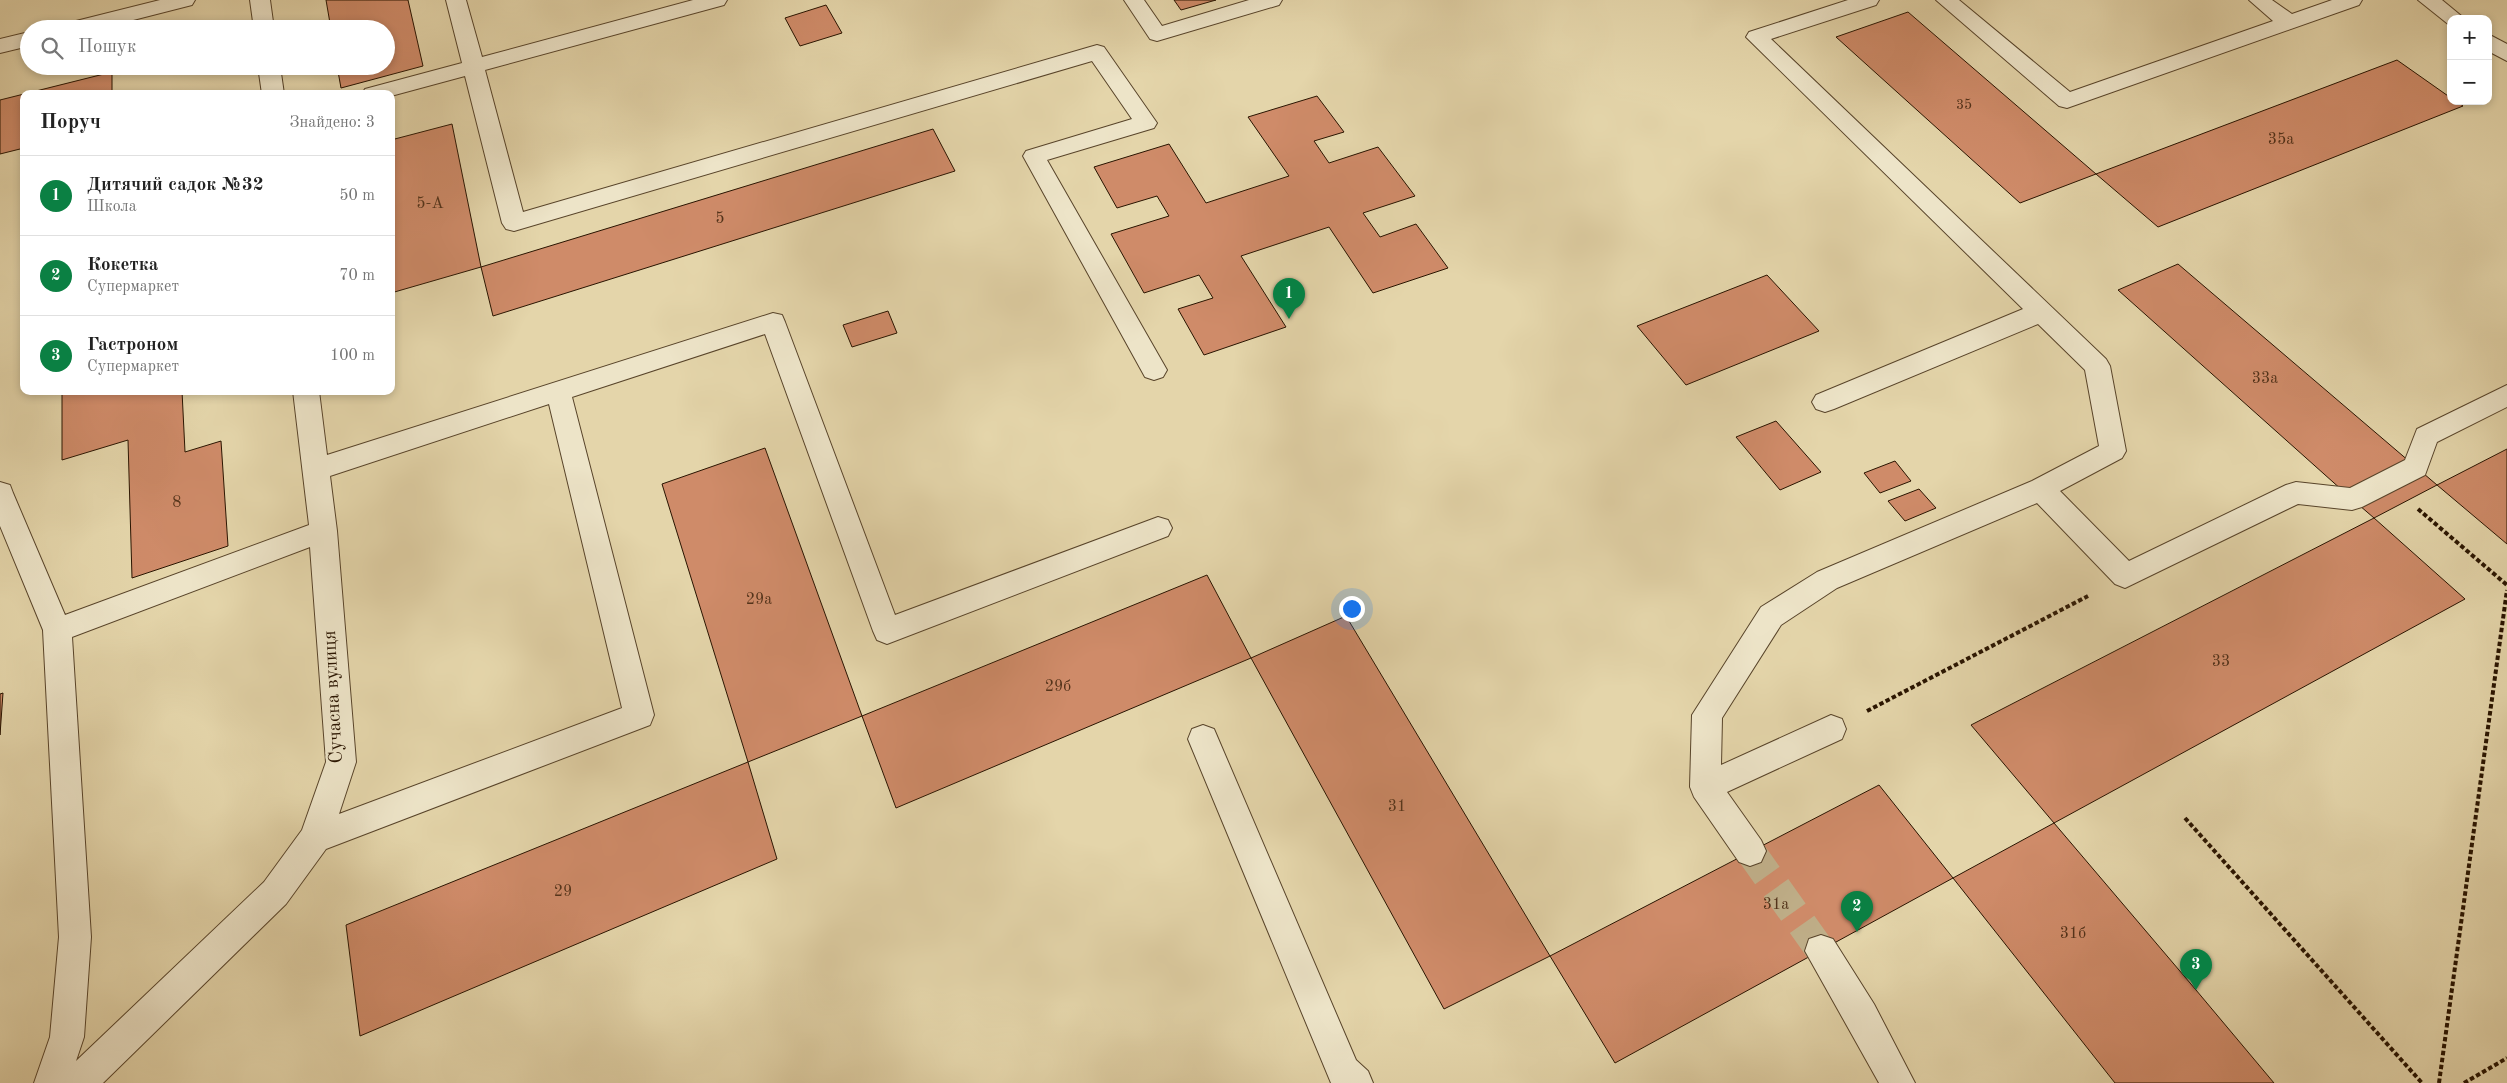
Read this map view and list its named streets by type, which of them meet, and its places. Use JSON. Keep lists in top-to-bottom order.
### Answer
{
  "streets": {
    "street": ["Сучасна вулиця"]
  },
  "house_numbers": [
    "35",
    "35а",
    "5-А",
    "5",
    "33а",
    "8",
    "29а",
    "33",
    "29б",
    "31",
    "29",
    "31а",
    "31б"
  ],
  "page": {
    "map_buttons": ["+", "−"],
    "search": "Пошук",
    "heading": ["Поруч", "Знайдено: 3"],
    "list": [
      {
        "mark": "1",
        "name": "Дитячий садок №32",
        "note": "Школа",
        "value": "50 m"
      },
      {
        "mark": "2",
        "name": "Кокетка",
        "note": "Супермаркет",
        "value": "70 m"
      },
      {
        "mark": "3",
        "name": "Гастроном",
        "note": "Супермаркет",
        "value": "100 m"
      }
    ],
    "pins": ["1", "2", "3"]
  }
}
